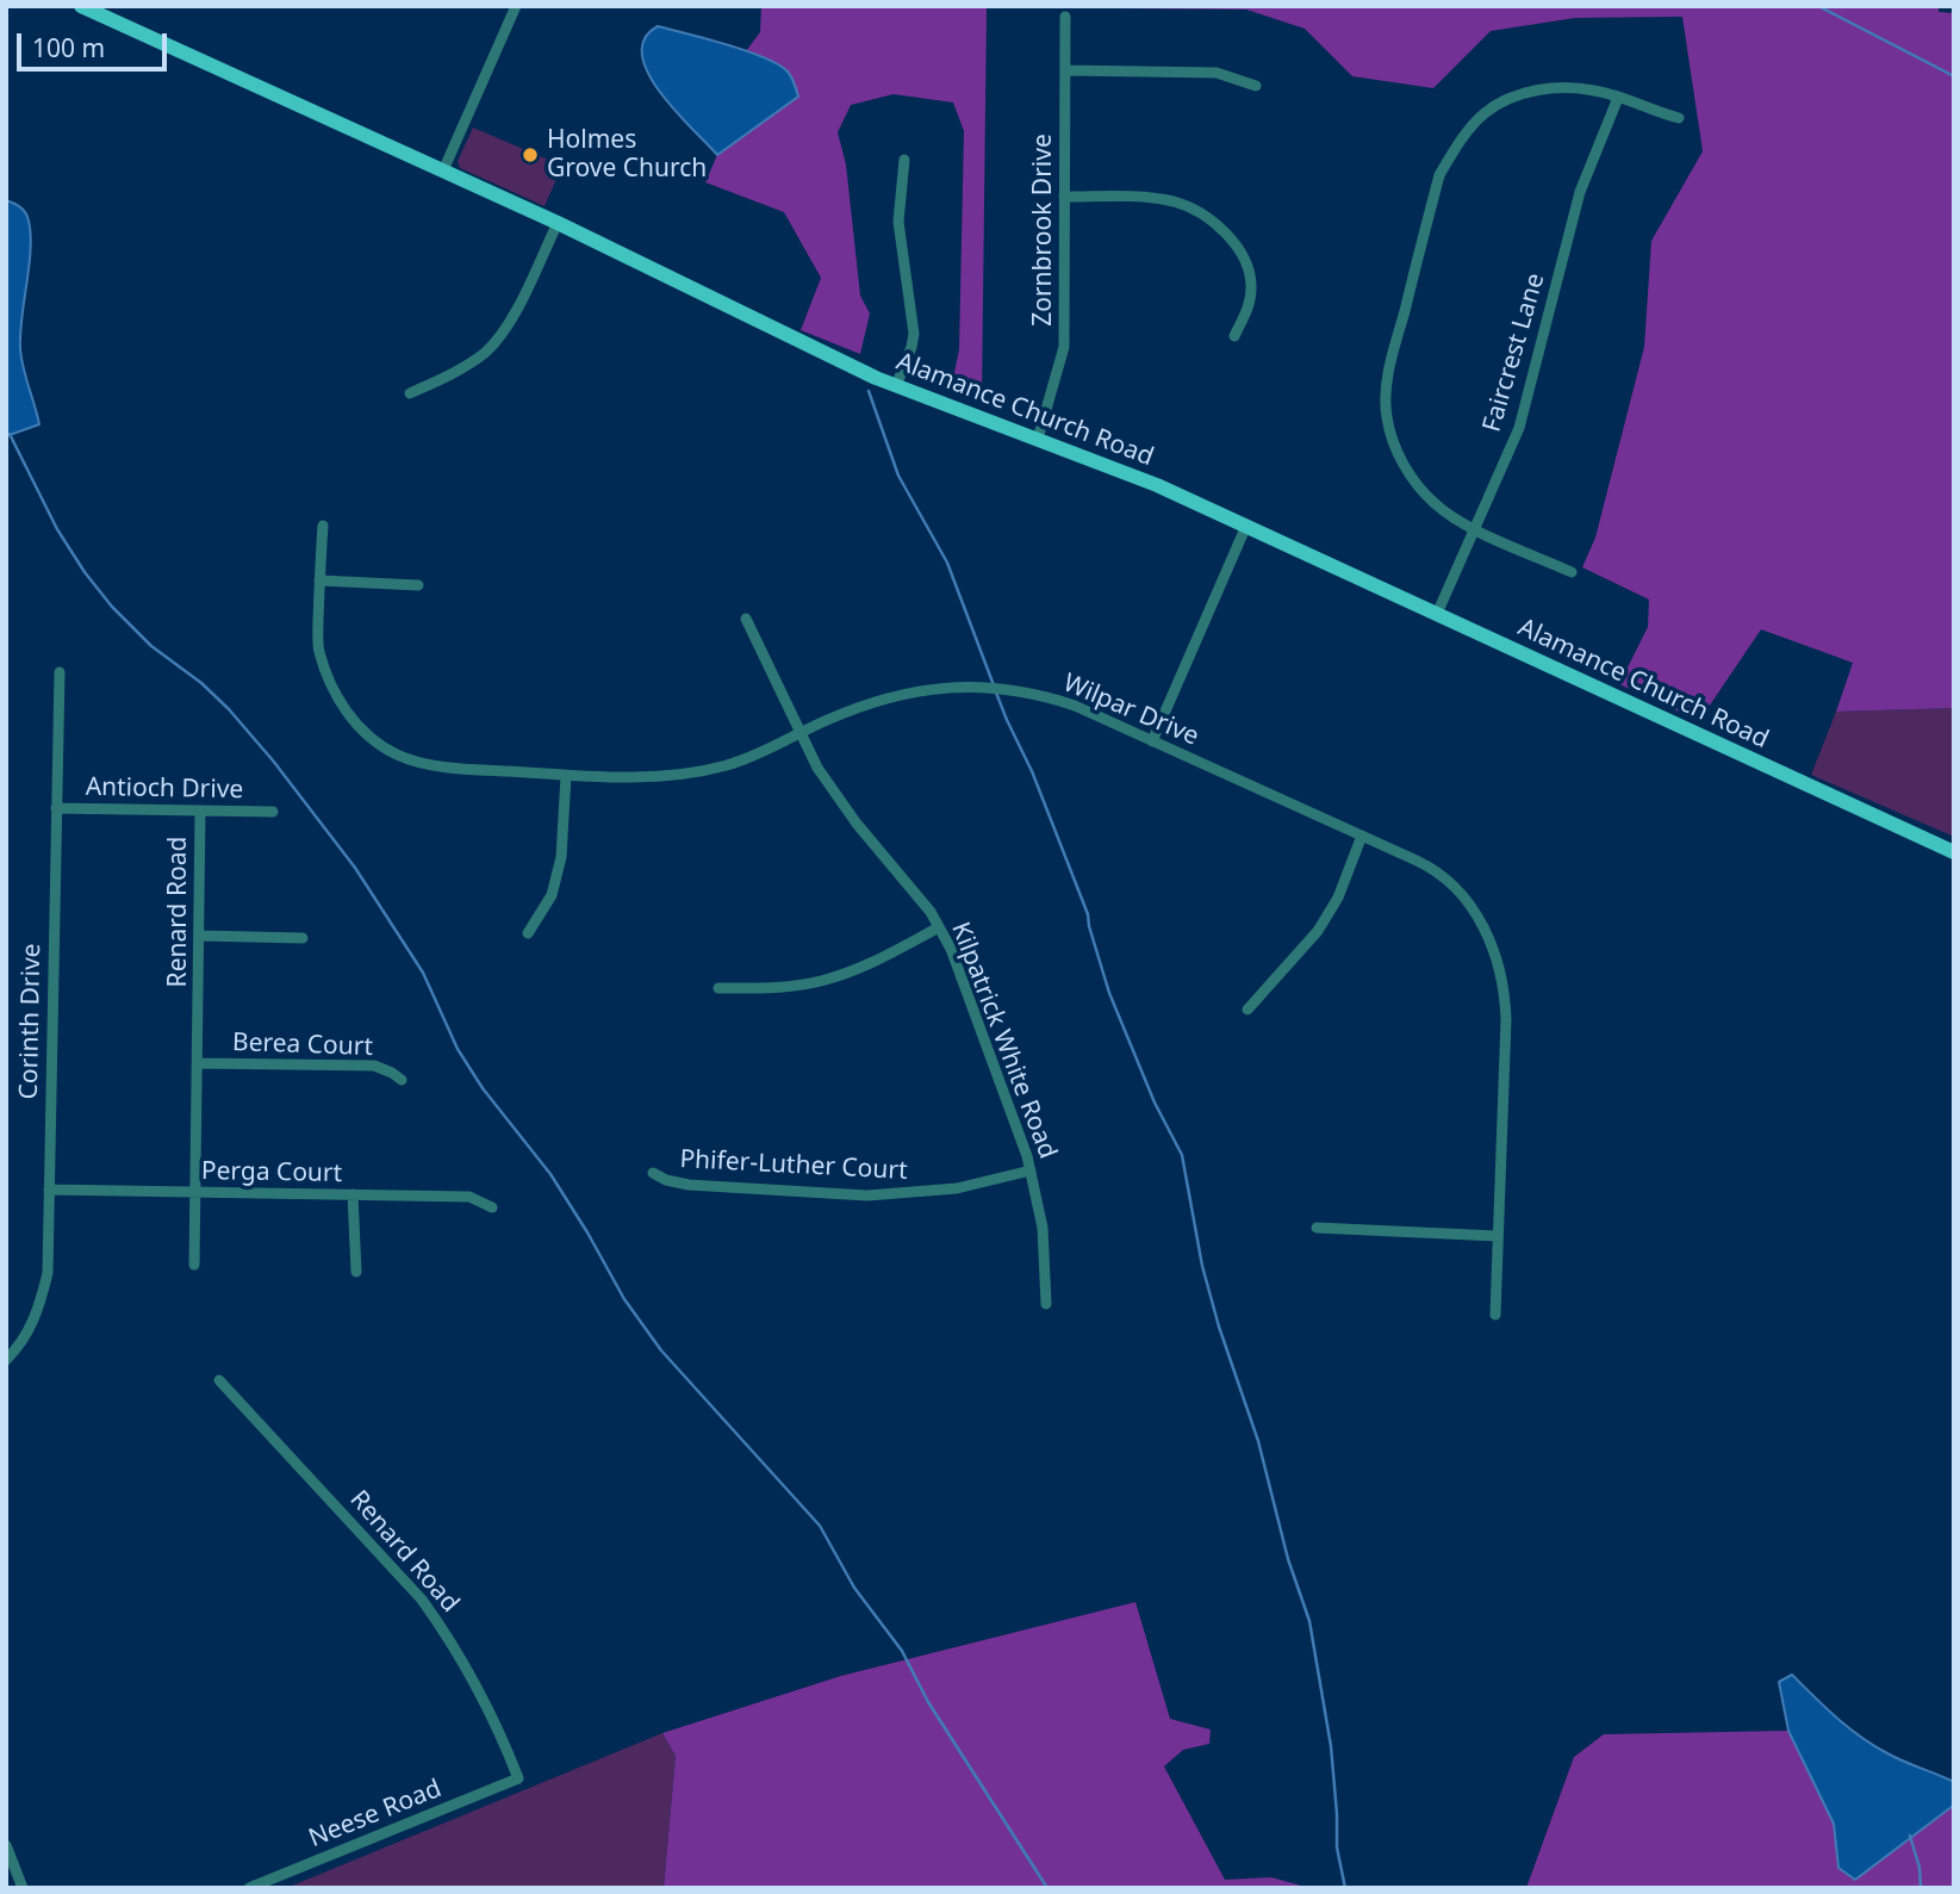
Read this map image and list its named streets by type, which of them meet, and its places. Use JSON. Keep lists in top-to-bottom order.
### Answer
{
  "streets": {
    "main road": ["Alamance Church Road"],
    "street": [
      "Zornbrook Drive",
      "Faircrest Lane",
      "Wilpar Drive",
      "Antioch Drive",
      "Renard Road",
      "Corinth Drive",
      "Kilpatrick White Road",
      "Berea Court",
      "Phifer-Luther Court",
      "Perga Court",
      "Neese Road"
    ]
  },
  "crossings": [
    ["Zornbrook Drive", "Alamance Church Road"],
    ["Faircrest Lane", "Alamance Church Road"],
    ["Wilpar Drive", "Kilpatrick White Road"],
    ["Antioch Drive", "Renard Road"],
    ["Antioch Drive", "Corinth Drive"],
    ["Renard Road", "Berea Court"],
    ["Renard Road", "Perga Court"],
    ["Renard Road", "Neese Road"],
    ["Corinth Drive", "Perga Court"],
    ["Kilpatrick White Road", "Phifer-Luther Court"]
  ],
  "places": ["Holmes Grove Church"],
  "scale_bar": "100 m"
}
